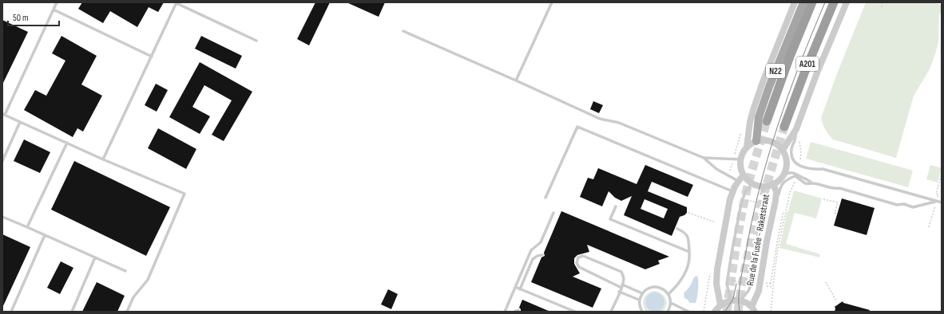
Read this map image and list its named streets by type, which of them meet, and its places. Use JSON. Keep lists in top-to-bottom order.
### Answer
{
  "streets": {
    "highway": ["A201"],
    "main road": ["N22"],
    "street": ["Rue de la Fusée - Raketstraat"]
  },
  "crossings": [
    ["N22", "Rue de la Fusée - Raketstraat"]
  ],
  "scale_bar": "50 m"
}
